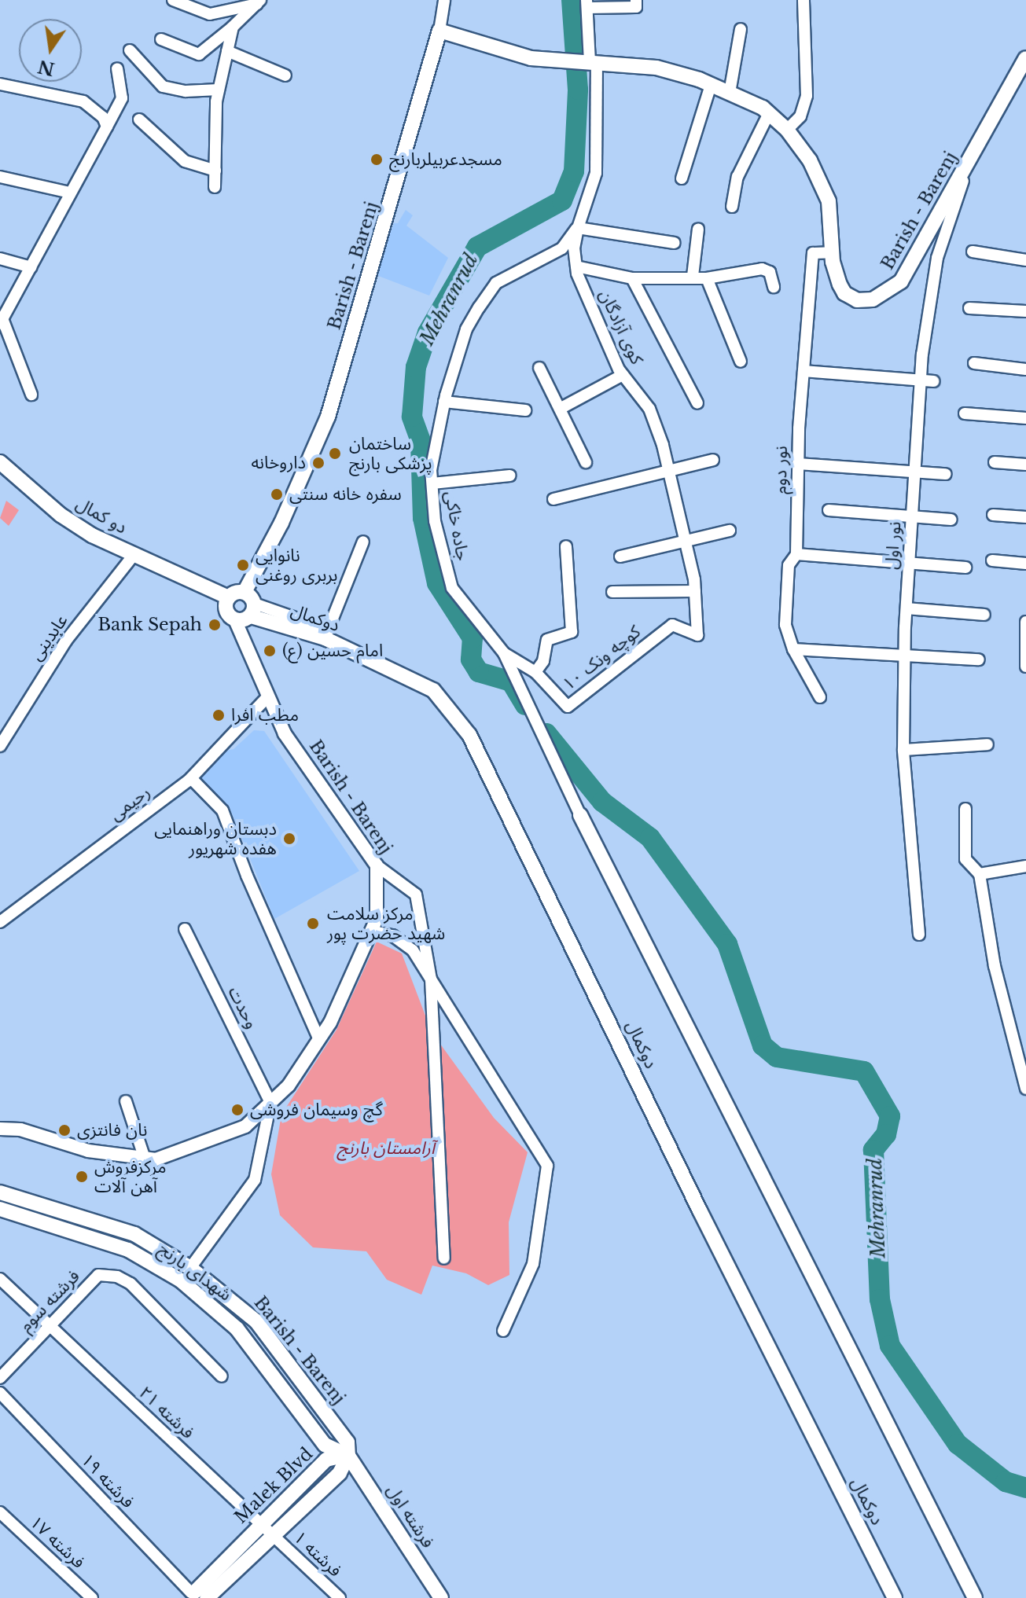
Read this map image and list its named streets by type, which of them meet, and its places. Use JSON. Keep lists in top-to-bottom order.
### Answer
{
  "streets": {
    "main road": [
      "Barish - Barenj",
      "دو کمال",
      "دوکمال",
      "شهدای بارنج",
      "Malek Blvd",
      "فرشته اول"
    ],
    "street": [
      "کوی آزادگان",
      "نور دوم",
      "جاده خاکی",
      "نور اول",
      "عابدینی",
      "کوچه ونک ۱۰",
      "رحیمی",
      "وحدت",
      "فرشته سوم",
      "۲۱ فرشته",
      "۱۹ فرشته",
      "۱۷ فرشته",
      "فرشته ۱"
    ]
  },
  "crossings": [
    ["Barish - Barenj", "کوی آزادگان"],
    ["Barish - Barenj", "نور دوم"],
    ["Barish - Barenj", "نور اول"],
    ["Barish - Barenj", "رحیمی"],
    ["Barish - Barenj", "وحدت"],
    ["Barish - Barenj", "شهدای بارنج"],
    ["Barish - Barenj", "Malek Blvd"],
    ["Barish - Barenj", "فرشته اول"],
    ["کوی آزادگان", "جاده خاکی"],
    ["کوی آزادگان", "کوچه ونک ۱۰"],
    ["دو کمال", "عابدینی"],
    ["شهدای بارنج", "Malek Blvd"],
    ["شهدای بارنج", "فرشته اول"],
    ["فرشته سوم", "۲۱ فرشته"],
    ["۲۱ فرشته", "Malek Blvd"],
    ["۲۱ فرشته", "فرشته ۱"],
    ["۱۹ فرشته", "Malek Blvd"],
    ["Malek Blvd", "فرشته اول"],
    ["Malek Blvd", "فرشته ۱"]
  ],
  "water": ["Mehranrud"],
  "parks": ["آرامستان بارنج"],
  "places": [
    "مسجدعربیلربارنج",
    "ساختمان پزشکی بارنج",
    "داروخانه",
    "سفره خانه سنتی",
    "نانوایی بربری روغنی",
    "Bank Sepah",
    "امام حسین (ع)",
    "مطب افرا",
    "دبستان وراهنمایی هفده شهریور",
    "مرکز سلامت شهید حضرت پور",
    "گچ وسیمان فروشی",
    "نان فانتزی",
    "مرکزفروش آهن آلات"
  ],
  "north": "bottom"
}
